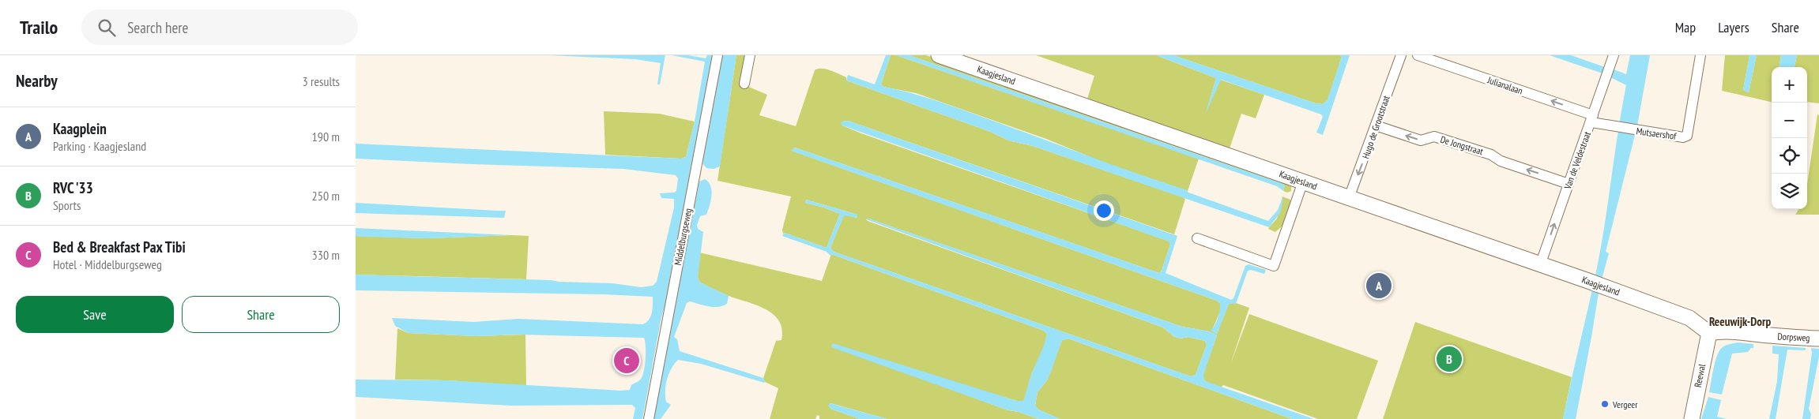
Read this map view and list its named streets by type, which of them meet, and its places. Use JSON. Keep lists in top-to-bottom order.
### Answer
{
  "streets": {
    "street": [
      "Kaagjesland",
      "Julianalaan",
      "Hugo de Grootstraat",
      "Mutsaershof",
      "De Jongstraat",
      "Van de Veldestraat",
      "Middelburgseweg",
      "Dorpsweg",
      "Reewal"
    ]
  },
  "crossings": [
    ["Kaagjesland", "Hugo de Grootstraat"],
    ["Kaagjesland", "Van de Veldestraat"],
    ["Kaagjesland", "Dorpsweg"],
    ["Kaagjesland", "Reewal"],
    ["Julianalaan", "Mutsaershof"],
    ["Julianalaan", "Van de Veldestraat"],
    ["Hugo de Grootstraat", "De Jongstraat"],
    ["Mutsaershof", "Van de Veldestraat"],
    ["De Jongstraat", "Van de Veldestraat"],
    ["Dorpsweg", "Reewal"]
  ],
  "one_way": [
    "Julianalaan",
    "Hugo de Grootstraat",
    "De Jongstraat",
    "Van de Veldestraat"
  ],
  "districts": ["Reeuwijk-Dorp"],
  "places": ["Vergeer"],
  "page": {
    "header": "Trailo",
    "search": "Search here",
    "nav": ["Map", "Layers", "Share"],
    "heading": ["Nearby", "3 results"],
    "map_buttons": ["+", "−"],
    "list": [
      {
        "mark": "A",
        "name": "Kaagplein",
        "note": "Parking · Kaagjesland",
        "value": "190 m"
      },
      {
        "mark": "B",
        "name": "RVC '33",
        "note": "Sports",
        "value": "250 m"
      },
      {
        "mark": "C",
        "name": "Bed & Breakfast Pax Tibi",
        "note": "Hotel · Middelburgseweg",
        "value": "330 m"
      }
    ],
    "pins": ["A", "B", "C"],
    "buttons": ["Save", "Share"]
  }
}
